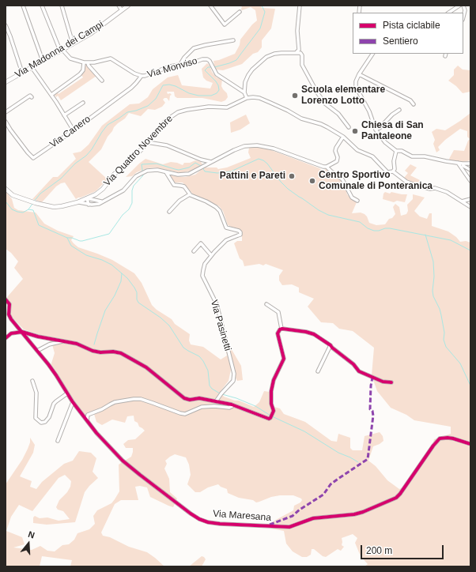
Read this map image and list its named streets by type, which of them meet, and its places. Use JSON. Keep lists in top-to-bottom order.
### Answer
{
  "streets": {
    "street": [
      "Via Madonna dei Campi",
      "Via Monviso",
      "Via Canero",
      "Via Quattro Novembre",
      "Via Pasinetti",
      "Via Maresana"
    ]
  },
  "crossings": [
    ["Via Madonna dei Campi", "Via Monviso"],
    ["Via Monviso", "Via Canero"]
  ],
  "places": [
    "Scuola elementare Lorenzo Lotto",
    "Chiesa di San Pantaleone",
    "Pattini e Pareti",
    "Centro Sportivo Comunale di Ponteranica"
  ],
  "legend": ["Pista ciclabile", "Sentiero"],
  "scale_bar": "200 m",
  "north": "top"
}
